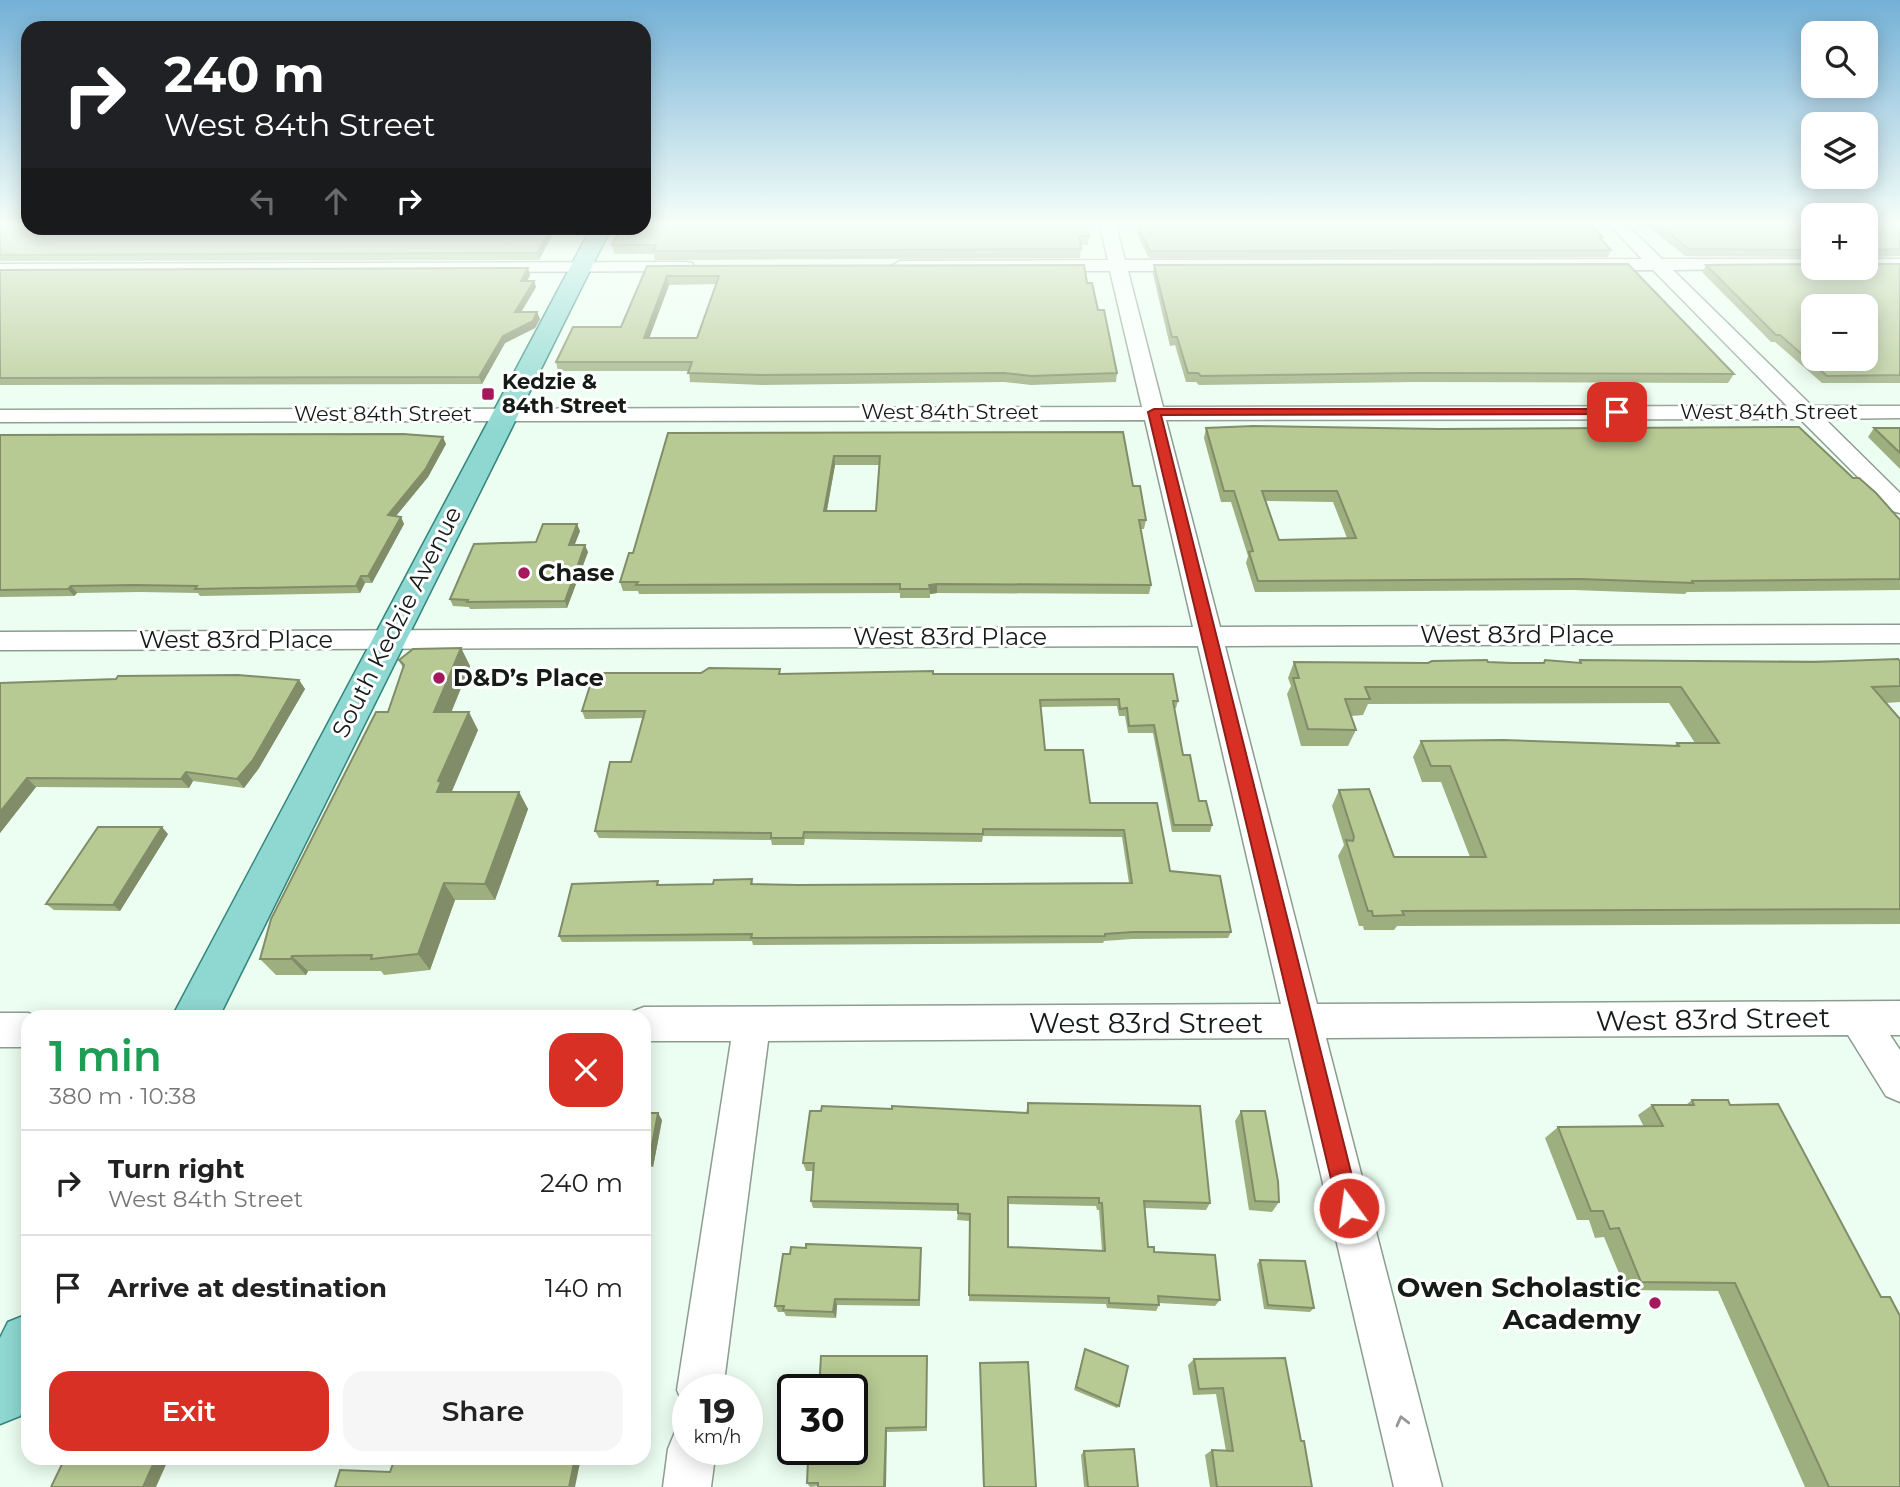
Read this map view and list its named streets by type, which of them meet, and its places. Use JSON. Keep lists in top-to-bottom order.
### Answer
{
  "streets": {
    "main road": ["South Kedzie Avenue"],
    "street": ["West 84th Street", "West 83rd Place", "West 83rd Street"]
  },
  "crossings": [
    ["West 84th Street", "South Kedzie Avenue"],
    ["South Kedzie Avenue", "West 83rd Place"]
  ],
  "places": {
    "transit": ["Kedzie & 84th Street"],
    "other": ["Chase", "D&D’s Place", "Owen Scholastic Academy"]
  },
  "page": {
    "map_buttons": ["+", "−"],
    "turn": ["240 m", "West 84th Street"],
    "heading": ["1 min", "380 m · 10:38"],
    "list": [
      {
        "name": "Turn right",
        "note": "West 84th Street",
        "value": "240 m"
      },
      {
        "name": "Arrive at destination",
        "value": "140 m"
      }
    ],
    "buttons": ["Exit", "Share"],
    "speed": "19 km/h",
    "limit": "30"
  }
}
